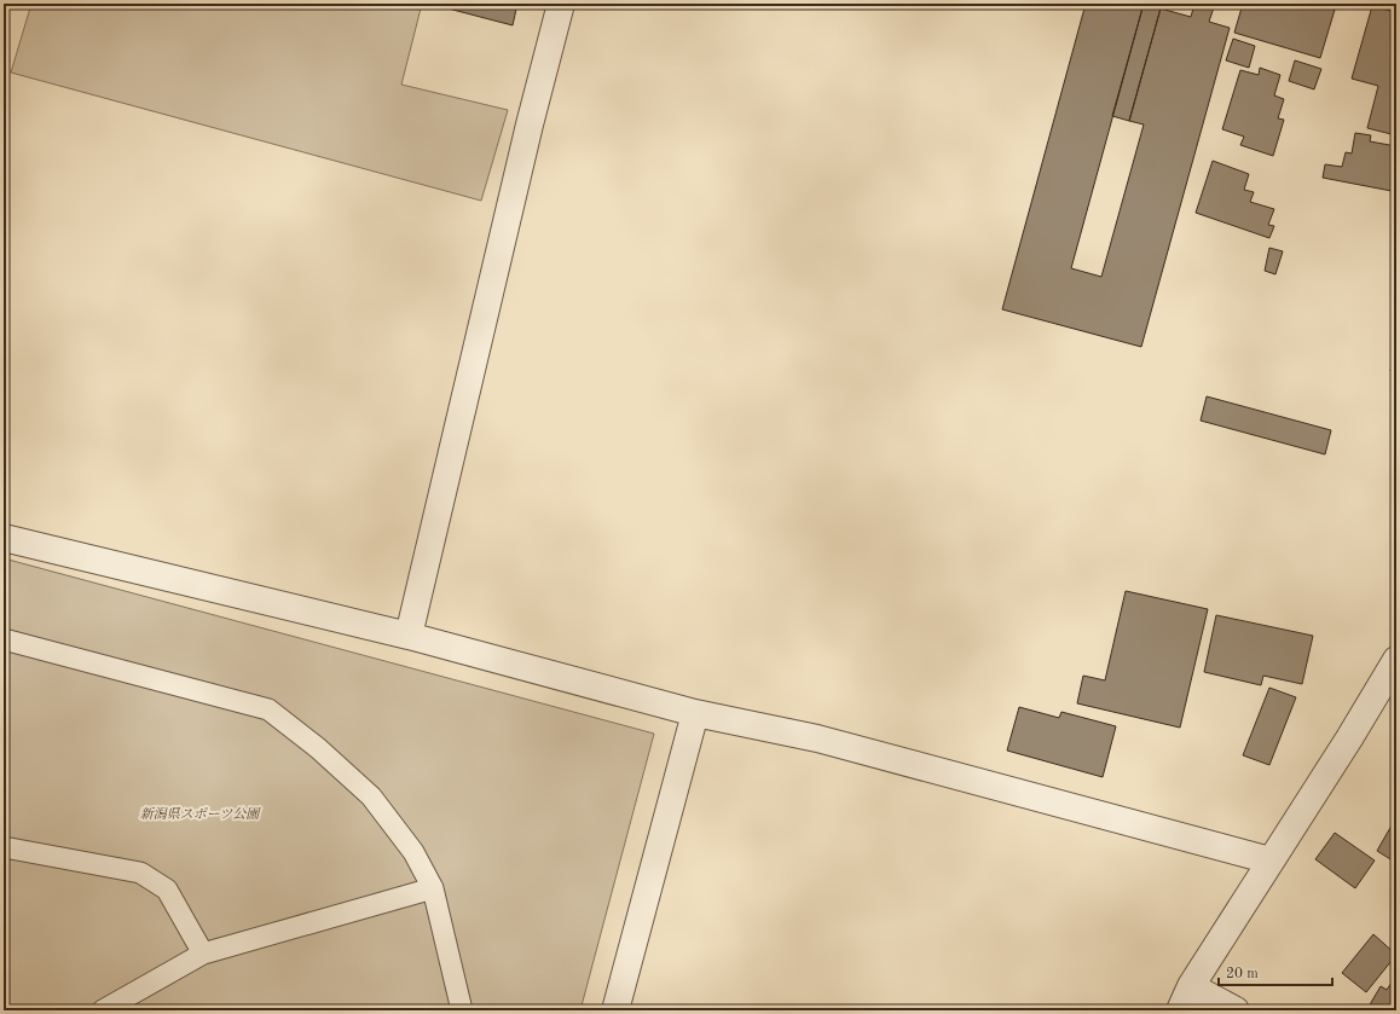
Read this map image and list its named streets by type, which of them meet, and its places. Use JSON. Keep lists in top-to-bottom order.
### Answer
{
  "parks": ["新潟県スポーツ公園"],
  "scale_bar": "20 m"
}
